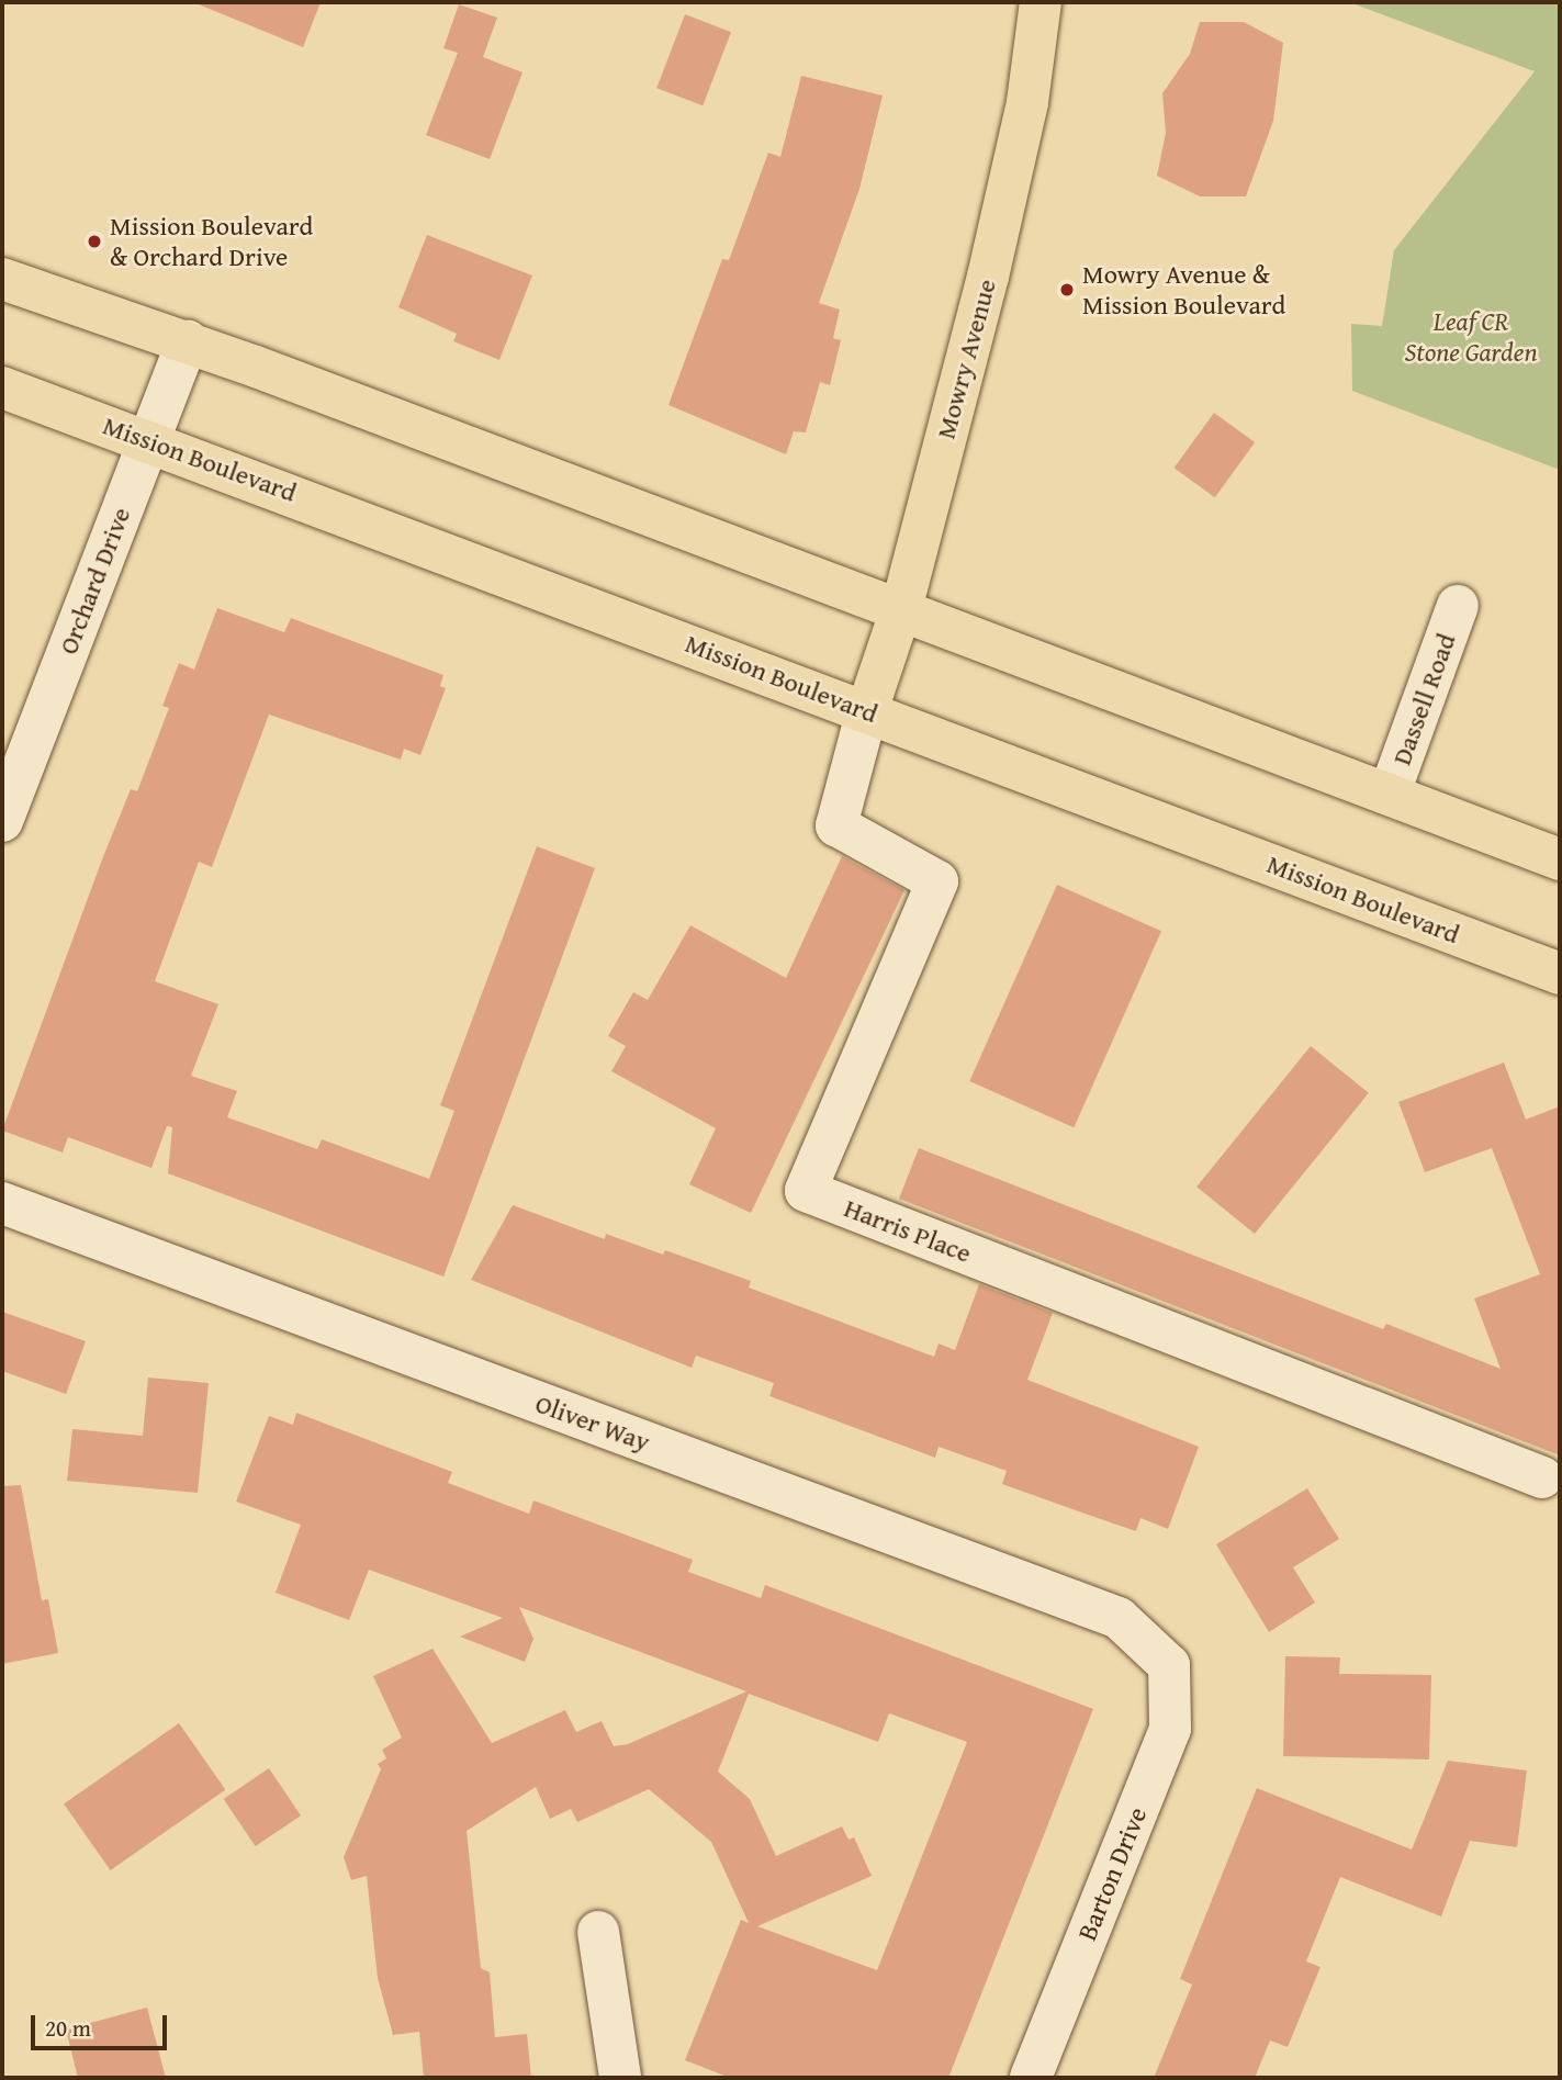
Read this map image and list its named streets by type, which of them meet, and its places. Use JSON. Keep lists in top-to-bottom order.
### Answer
{
  "streets": {
    "main road": ["Mowry Avenue", "Mission Boulevard"],
    "street": [
      "Orchard Drive",
      "Dassell Road",
      "Harris Place",
      "Oliver Way",
      "Barton Drive"
    ]
  },
  "crossings": [
    ["Mowry Avenue", "Mission Boulevard"],
    ["Mowry Avenue", "Harris Place"],
    ["Mission Boulevard", "Orchard Drive"],
    ["Mission Boulevard", "Harris Place"],
    ["Oliver Way", "Barton Drive"]
  ],
  "parks": ["Leaf CR Stone Garden"],
  "places": ["Mission Boulevard & Orchard Drive", "Mowry Avenue & Mission Boulevard"],
  "scale_bar": "20 m"
}
